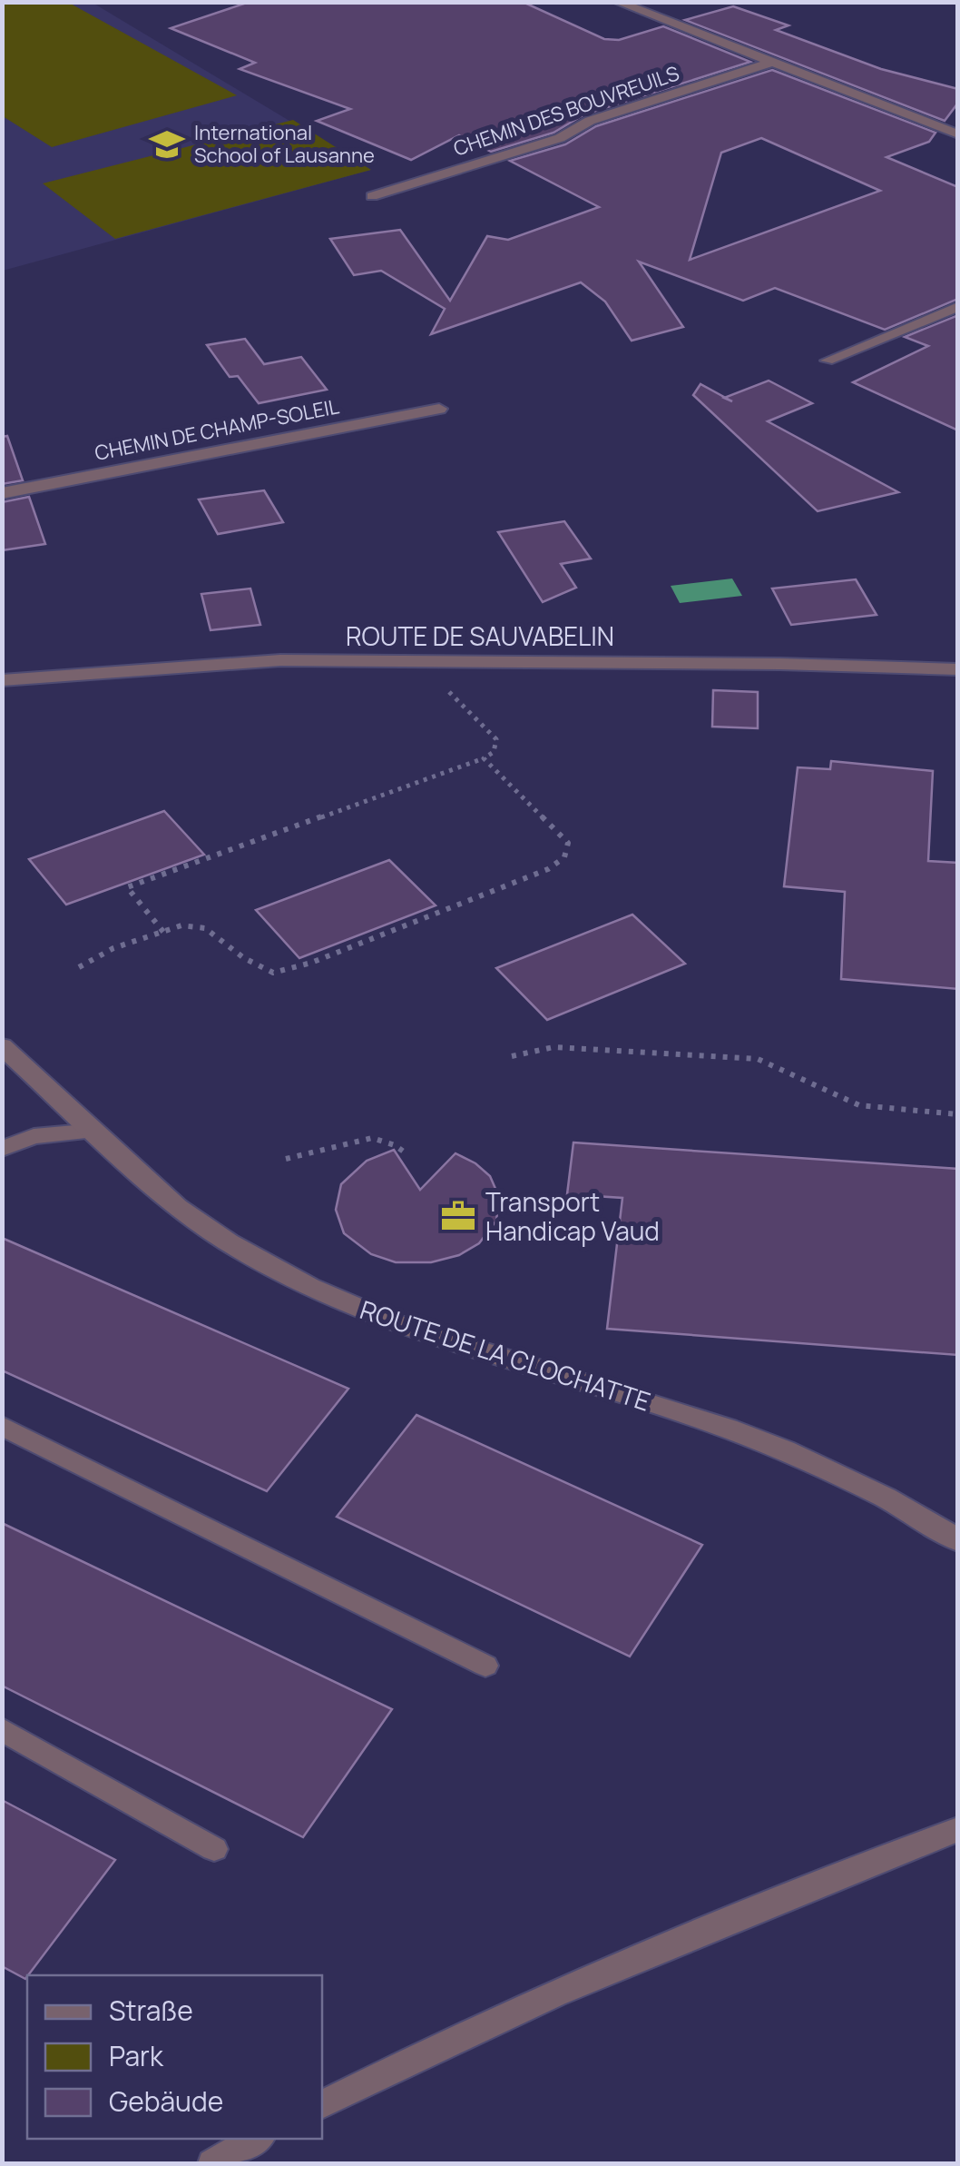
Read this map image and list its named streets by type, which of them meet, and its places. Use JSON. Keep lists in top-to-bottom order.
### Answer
{
  "streets": {
    "street": [
      "CHEMIN DES BOUVREUILS",
      "CHEMIN DE CHAMP-SOLEIL",
      "ROUTE DE SAUVABELIN",
      "ROUTE DE LA CLOCHATTE"
    ]
  },
  "places": {
    "school or university": ["International School of Lausanne"],
    "office": ["Transport Handicap Vaud"]
  },
  "legend": ["Straße", "Park", "Gebäude"]
}
